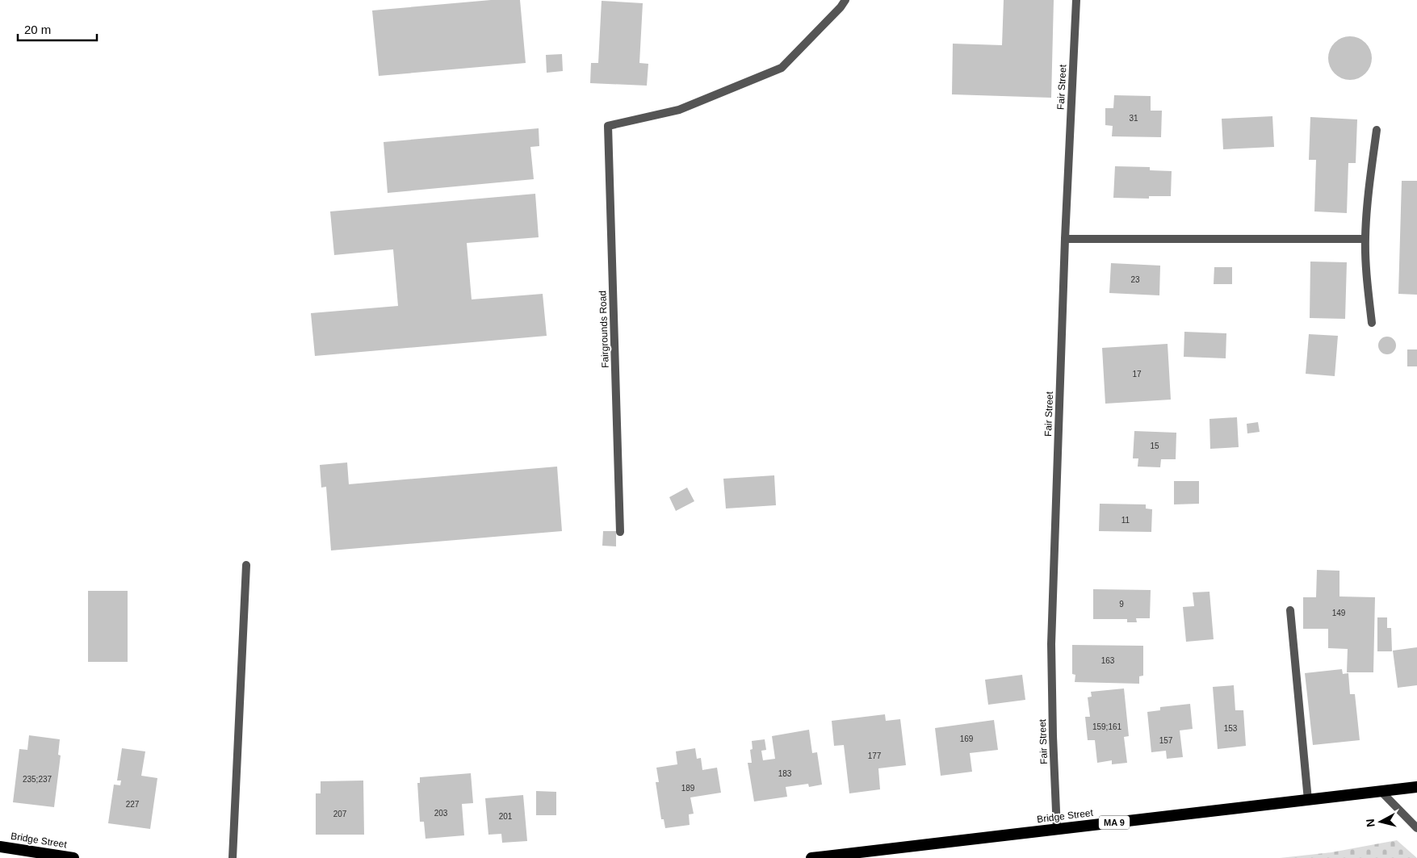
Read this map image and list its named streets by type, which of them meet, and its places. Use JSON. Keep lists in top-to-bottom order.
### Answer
{
  "streets": {
    "highway": ["Bridge Street", "MA 9"],
    "street": ["Fair Street", "Fairgrounds Road"]
  },
  "crossings": [
    ["Fair Street", "Bridge Street"]
  ],
  "house_numbers": [
    "31",
    "23",
    "17",
    "15",
    "11",
    "9",
    "149",
    "163",
    "159;161",
    "153",
    "169",
    "157",
    "177",
    "183",
    "235;237",
    "189",
    "227",
    "203",
    "207",
    "201"
  ],
  "scale_bar": "20 m",
  "north": "left"
}
